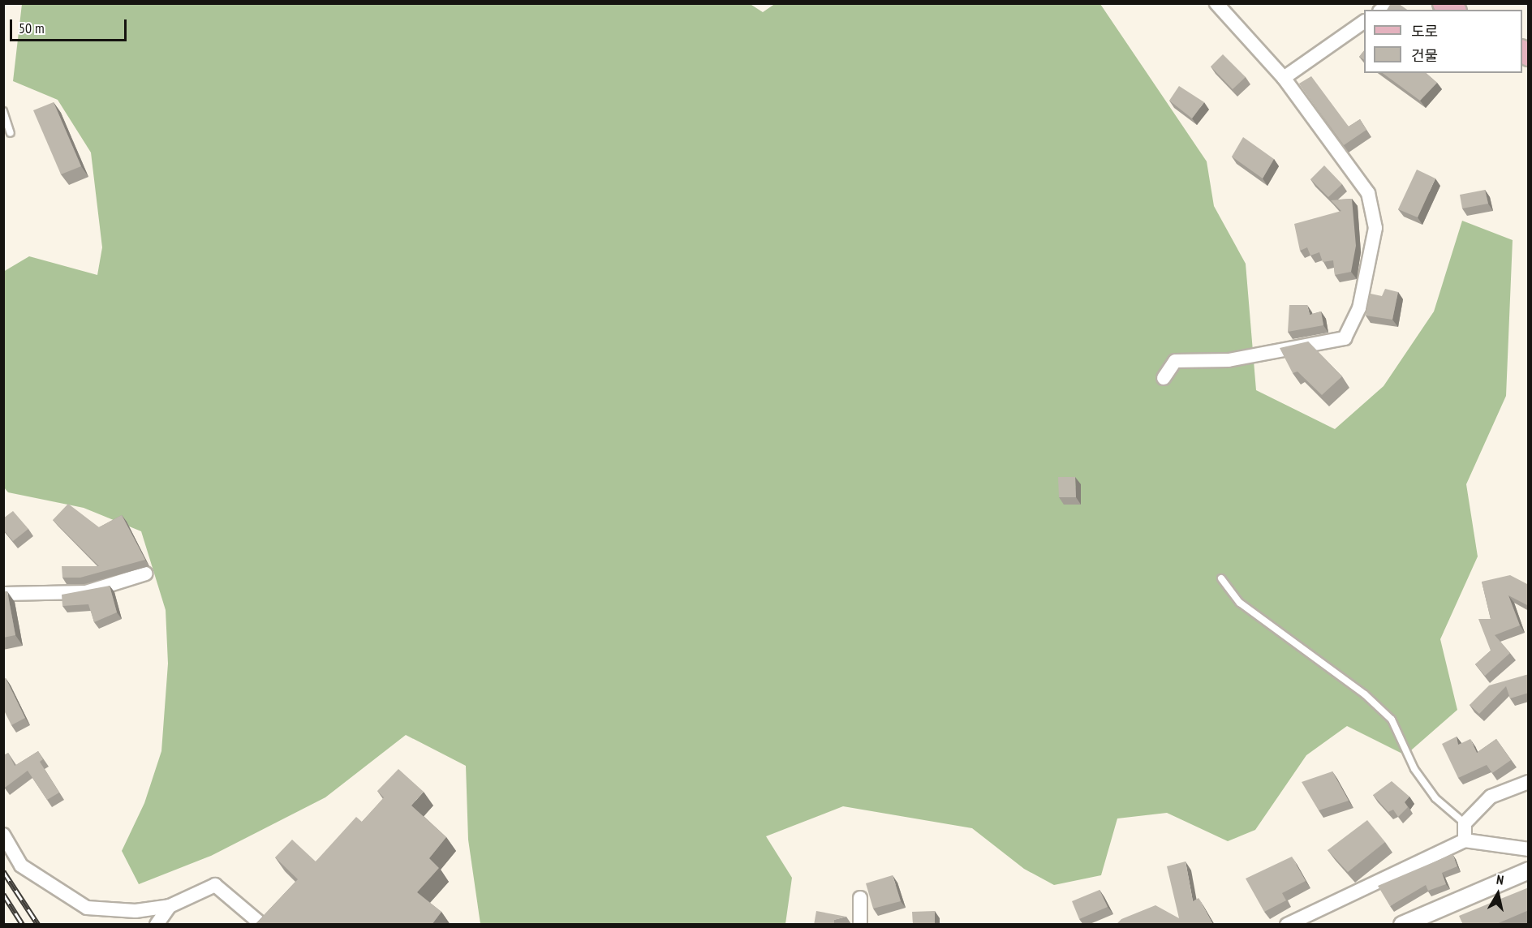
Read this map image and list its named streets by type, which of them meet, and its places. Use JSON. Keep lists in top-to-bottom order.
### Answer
{
  "legend": ["도로", "건물"],
  "scale_bar": "50 m",
  "north": "top"
}
